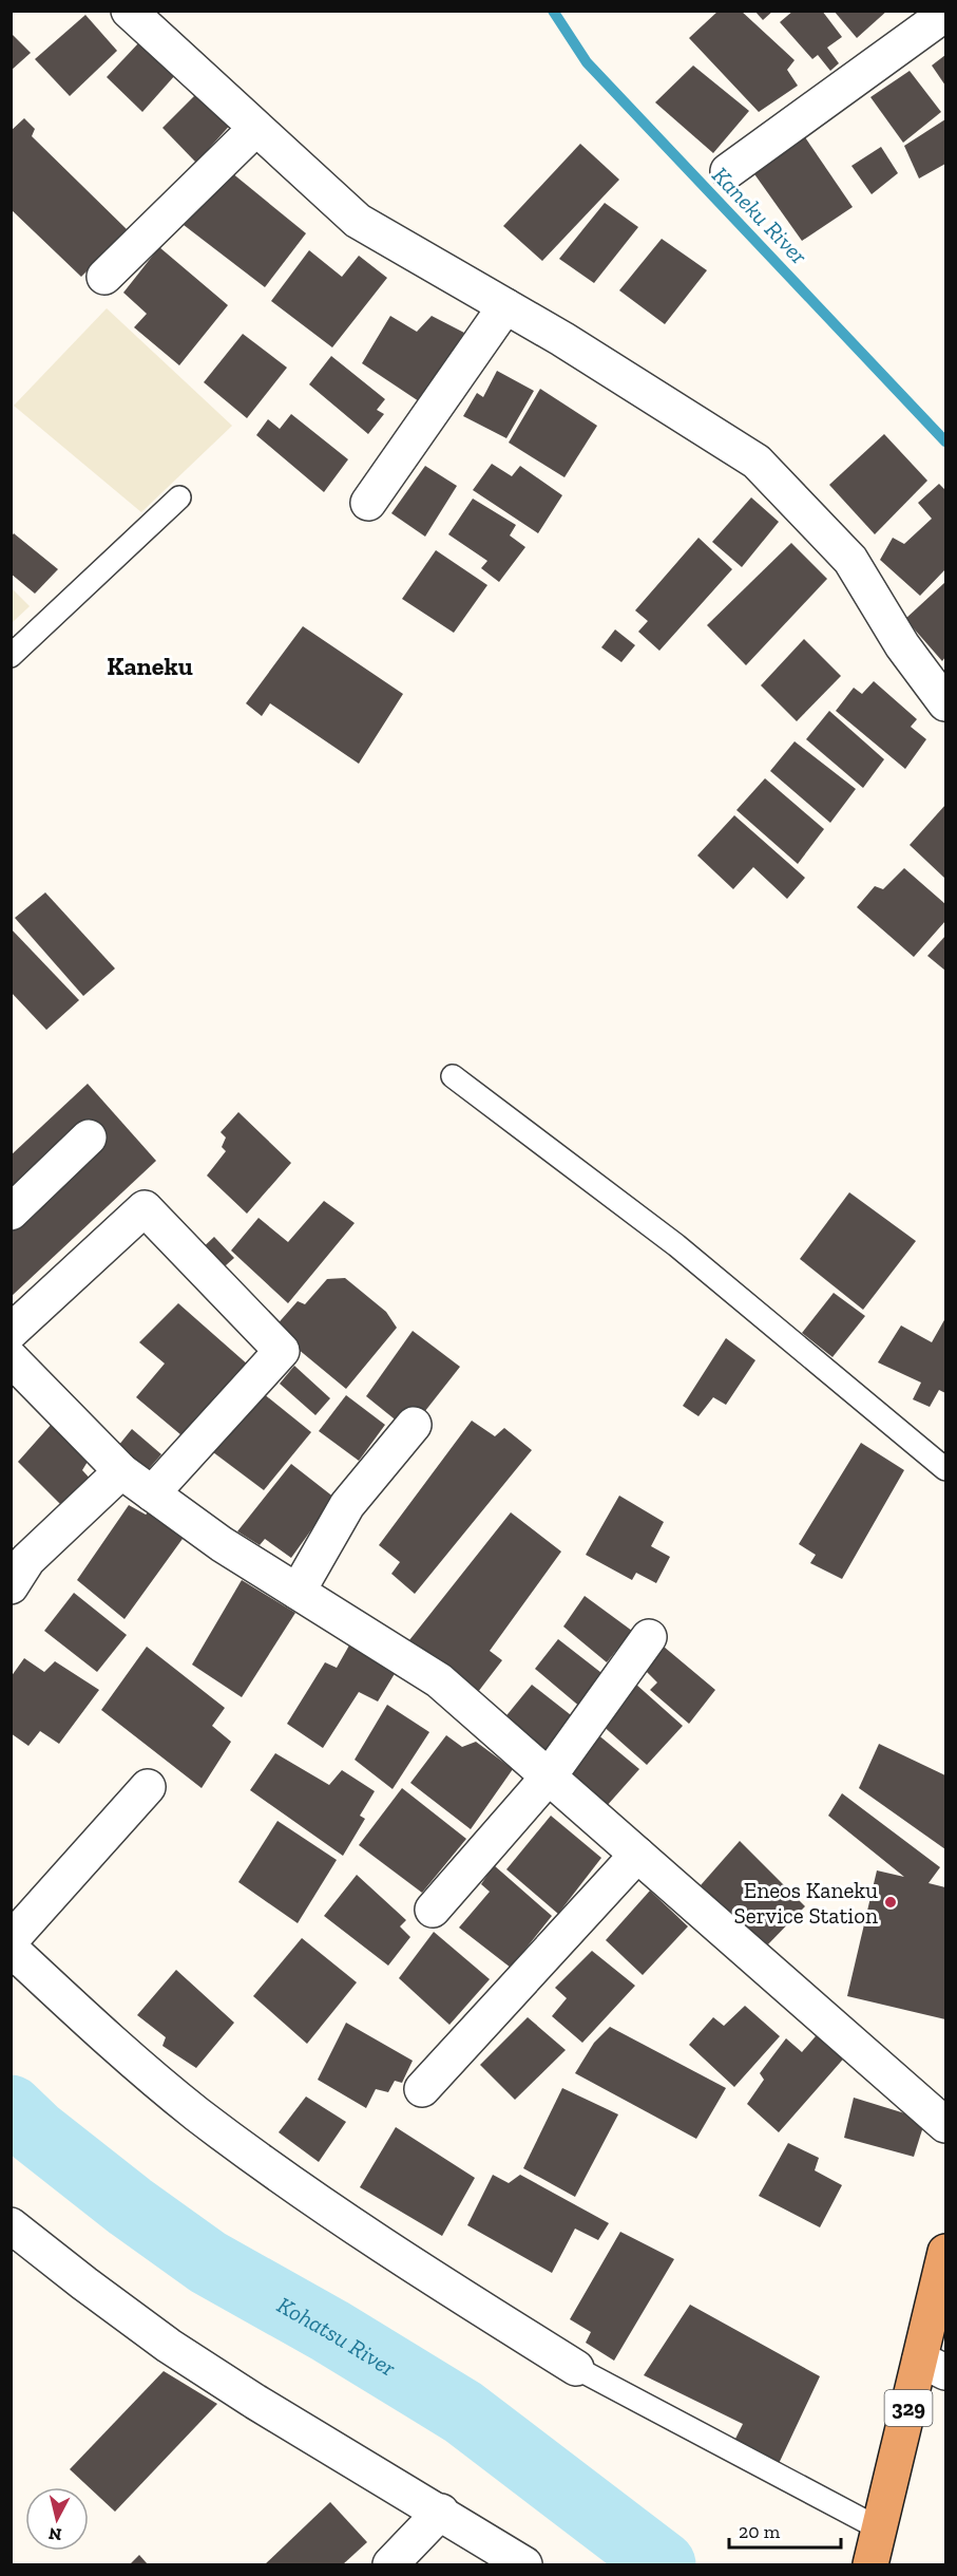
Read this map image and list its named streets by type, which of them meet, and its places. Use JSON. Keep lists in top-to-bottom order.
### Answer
{
  "streets": {
    "highway": ["329"]
  },
  "districts": ["Kaneku"],
  "water": ["Kaneku River", "Kohatsu River"],
  "places": ["Eneos Kaneku Service Station"],
  "scale_bar": "20 m",
  "north": "bottom"
}
